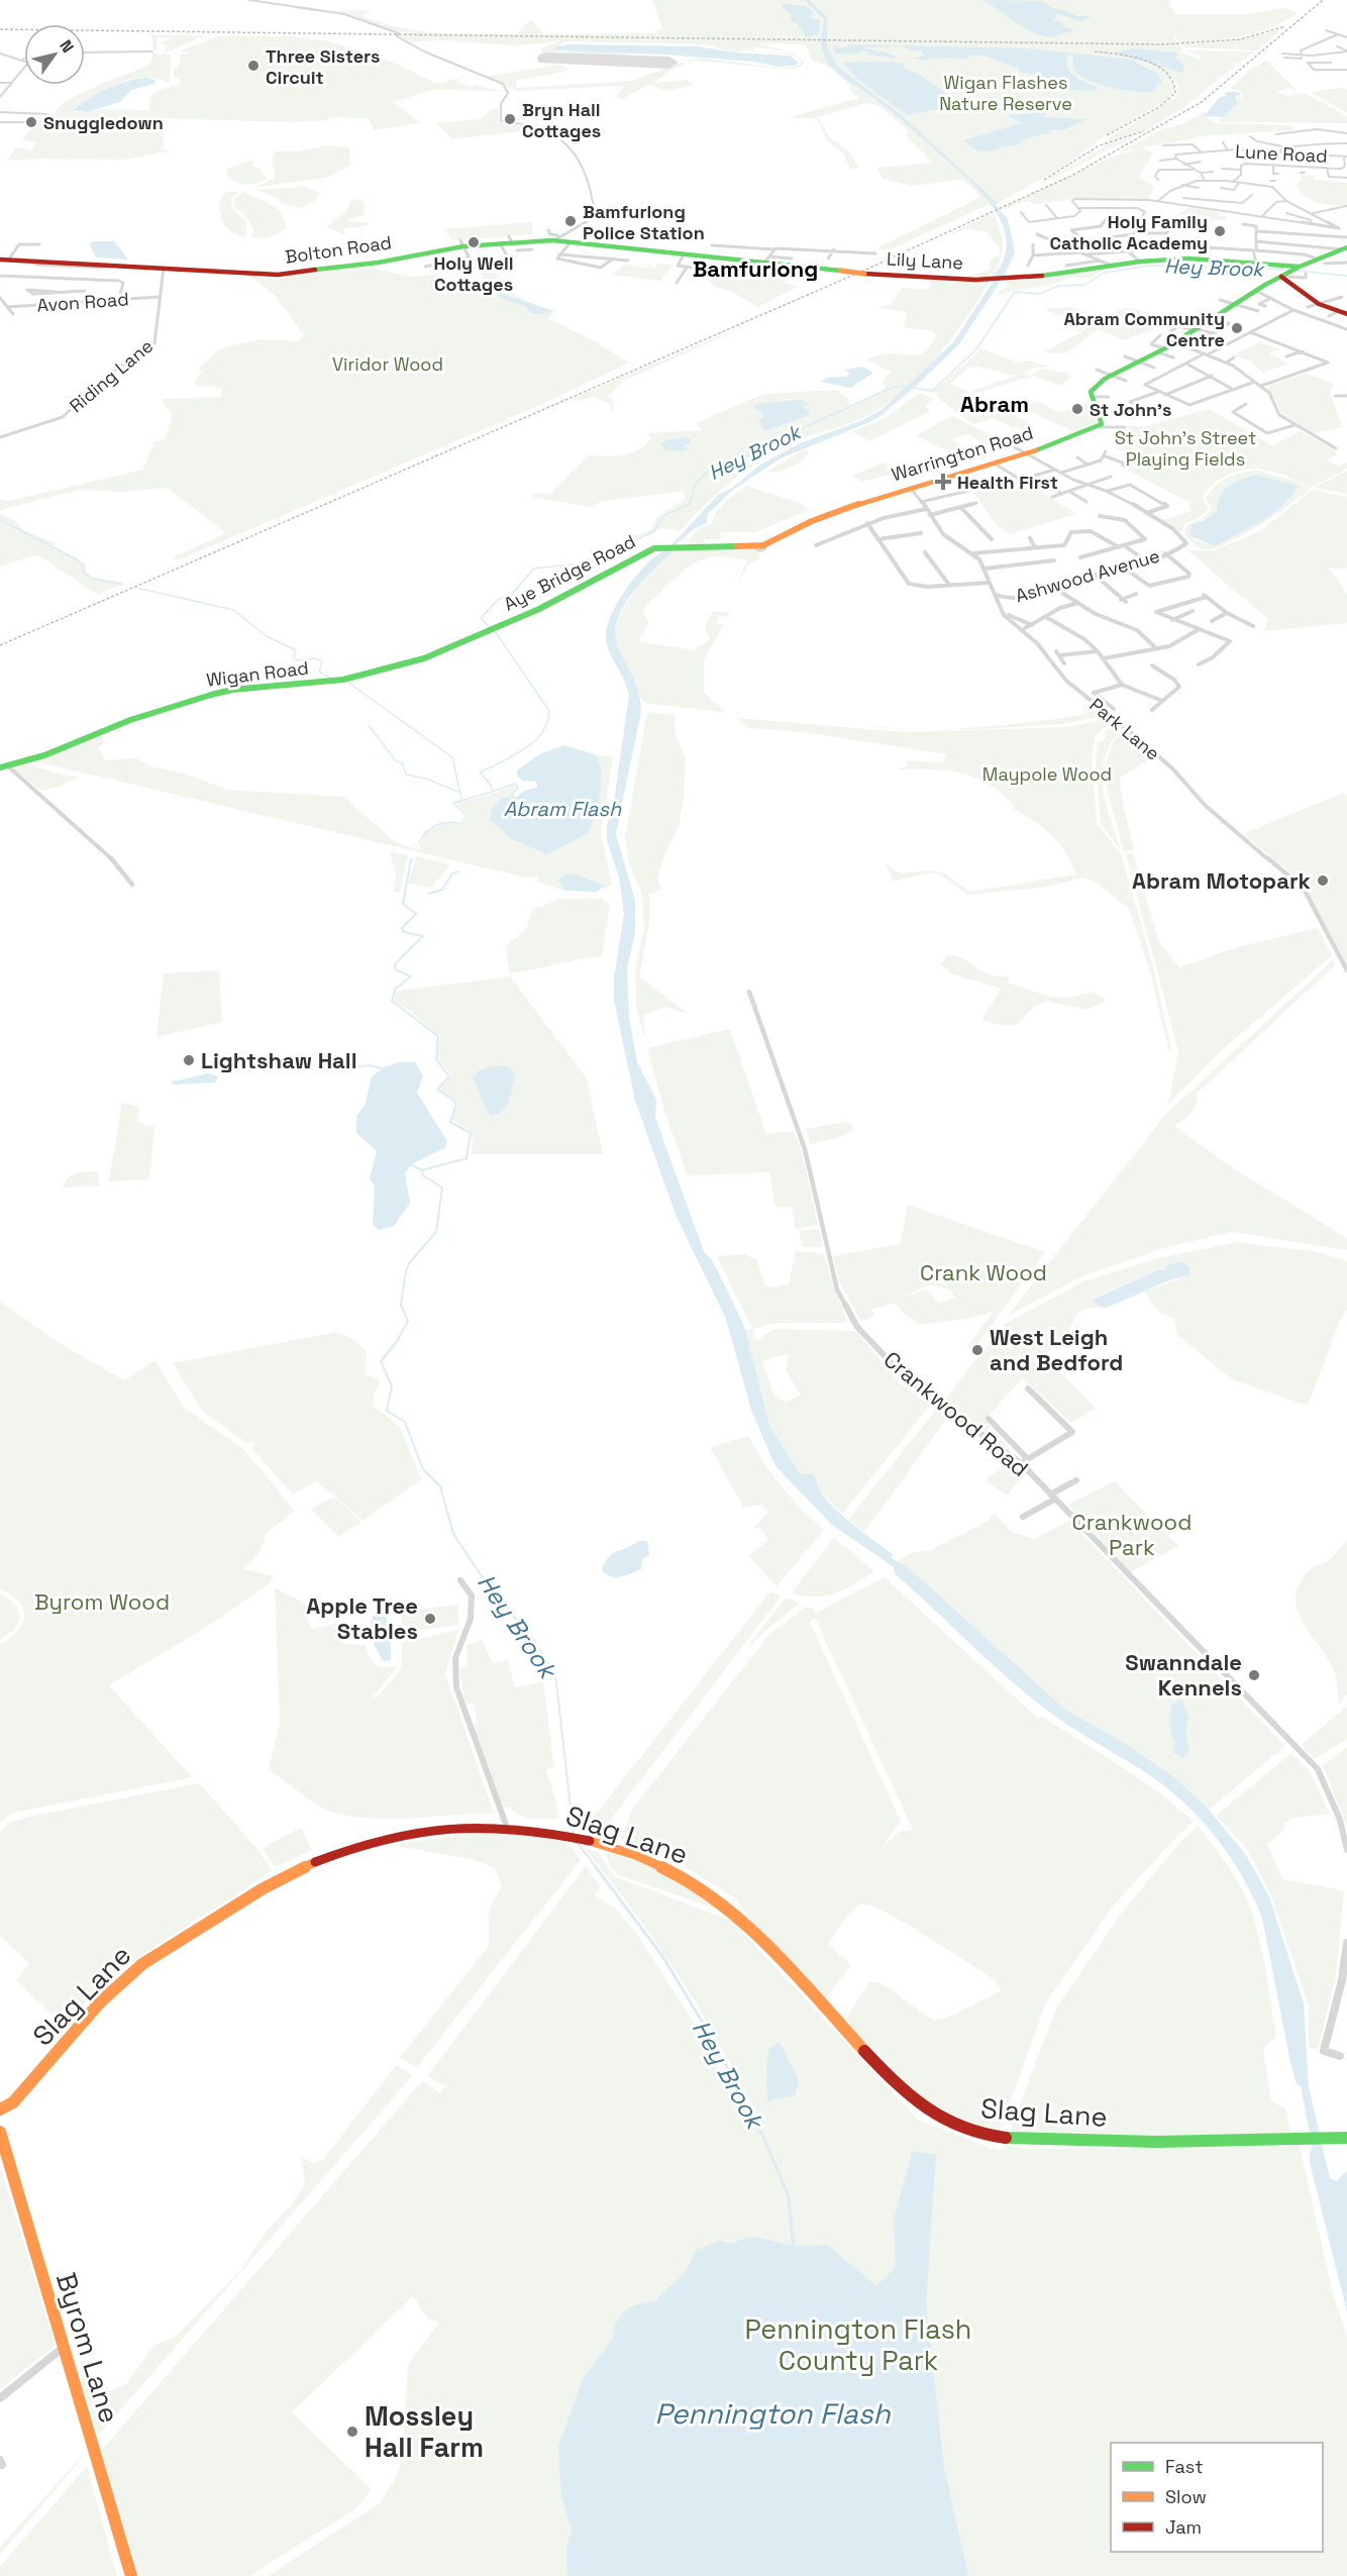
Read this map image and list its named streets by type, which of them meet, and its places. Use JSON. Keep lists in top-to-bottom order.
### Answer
{
  "streets": {
    "main road": [
      "Bolton Road",
      "Lily Lane",
      "Warrington Road",
      "Aye Bridge Road",
      "Wigan Road",
      "Slag Lane",
      "Byrom Lane"
    ],
    "street": [
      "Lune Road",
      "Avon Road",
      "Riding Lane",
      "Ashwood Avenue",
      "Park Lane",
      "Crankwood Road"
    ]
  },
  "crossings": [
    ["Bolton Road", "Lily Lane"],
    ["Bolton Road", "Riding Lane"],
    ["Avon Road", "Riding Lane"],
    ["Warrington Road", "Aye Bridge Road"],
    ["Warrington Road", "Park Lane"],
    ["Aye Bridge Road", "Wigan Road"],
    ["Ashwood Avenue", "Park Lane"]
  ],
  "districts": ["Bamfurlong", "Abram"],
  "water": ["Hey Brook", "Abram Flash", "Pennington Flash"],
  "parks": [
    "Wigan Flashes Nature Reserve",
    "Viridor Wood",
    "St John's Street Playing Fields",
    "Maypole Wood",
    "Crank Wood",
    "Crankwood Park",
    "Byrom Wood",
    "Pennington Flash County Park"
  ],
  "places": {
    "other": [
      "Three Sisters Circuit",
      "Bryn Hall Cottages",
      "Snuggledown",
      "Bamfurlong Police Station",
      "Holy Family Catholic Academy",
      "Holy Well Cottages",
      "Abram Community Centre",
      "St John's",
      "Abram Motopark",
      "Lightshaw Hall",
      "West Leigh and Bedford",
      "Apple Tree Stables",
      "Swanndale Kennels",
      "Mossley Hall Farm"
    ],
    "health": ["Health First"]
  },
  "legend": ["Fast", "Slow", "Jam"],
  "north": "top right"
}
